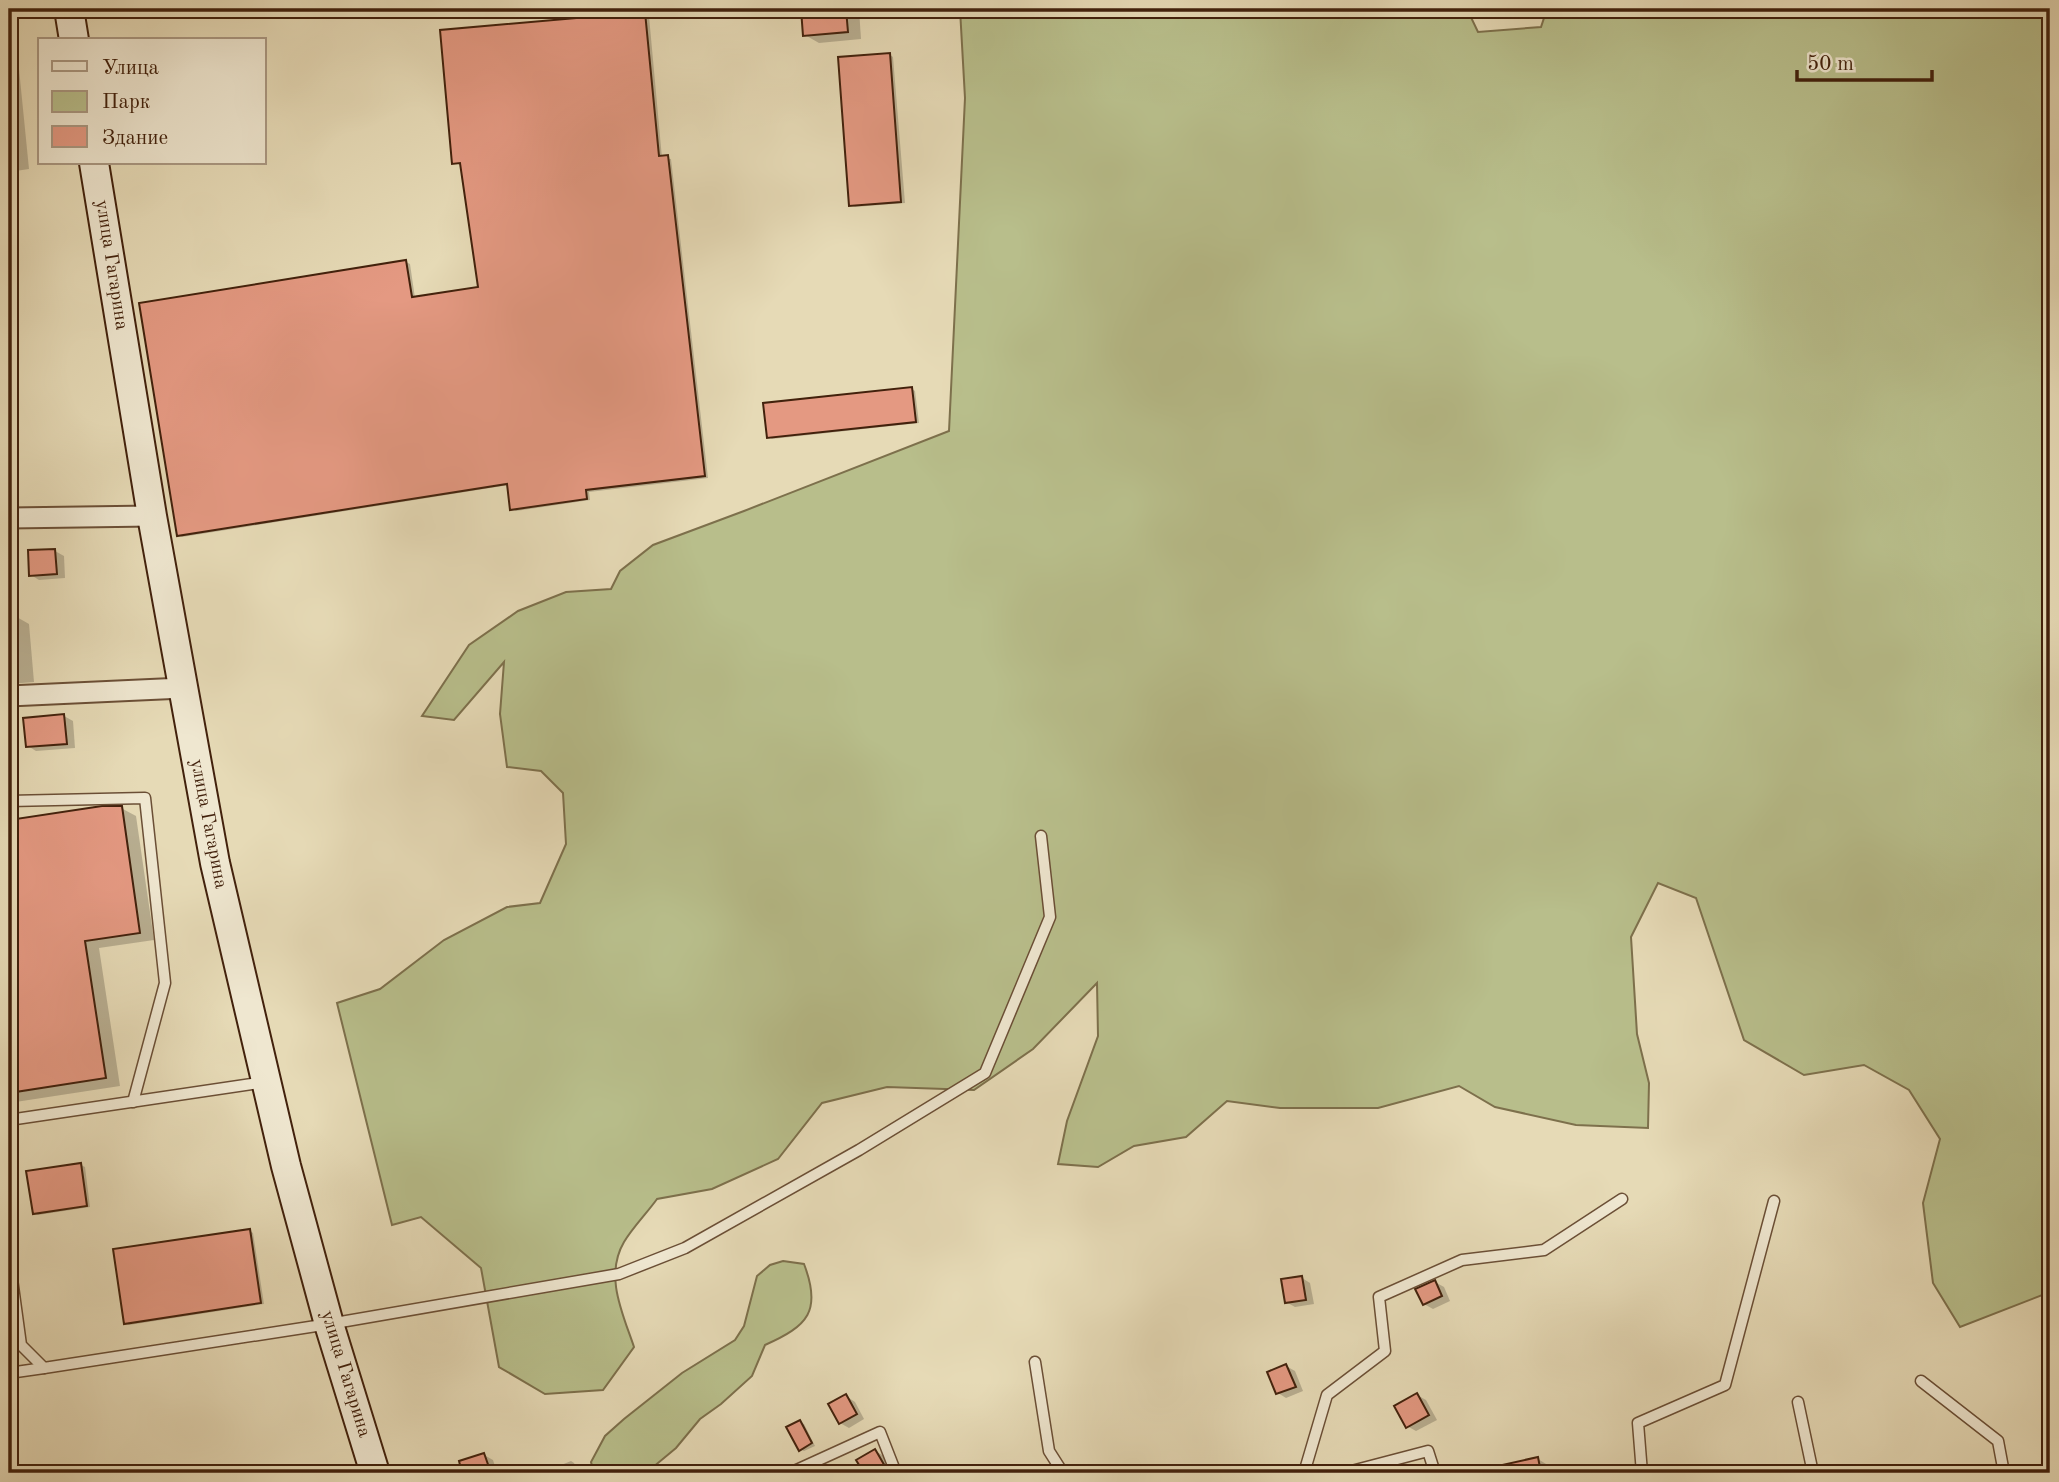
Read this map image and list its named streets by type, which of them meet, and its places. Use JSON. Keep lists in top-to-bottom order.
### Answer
{
  "streets": {
    "street": ["улица Гагарина"]
  },
  "legend": ["Улица", "Парк", "Здание"],
  "scale_bar": "50 m"
}
